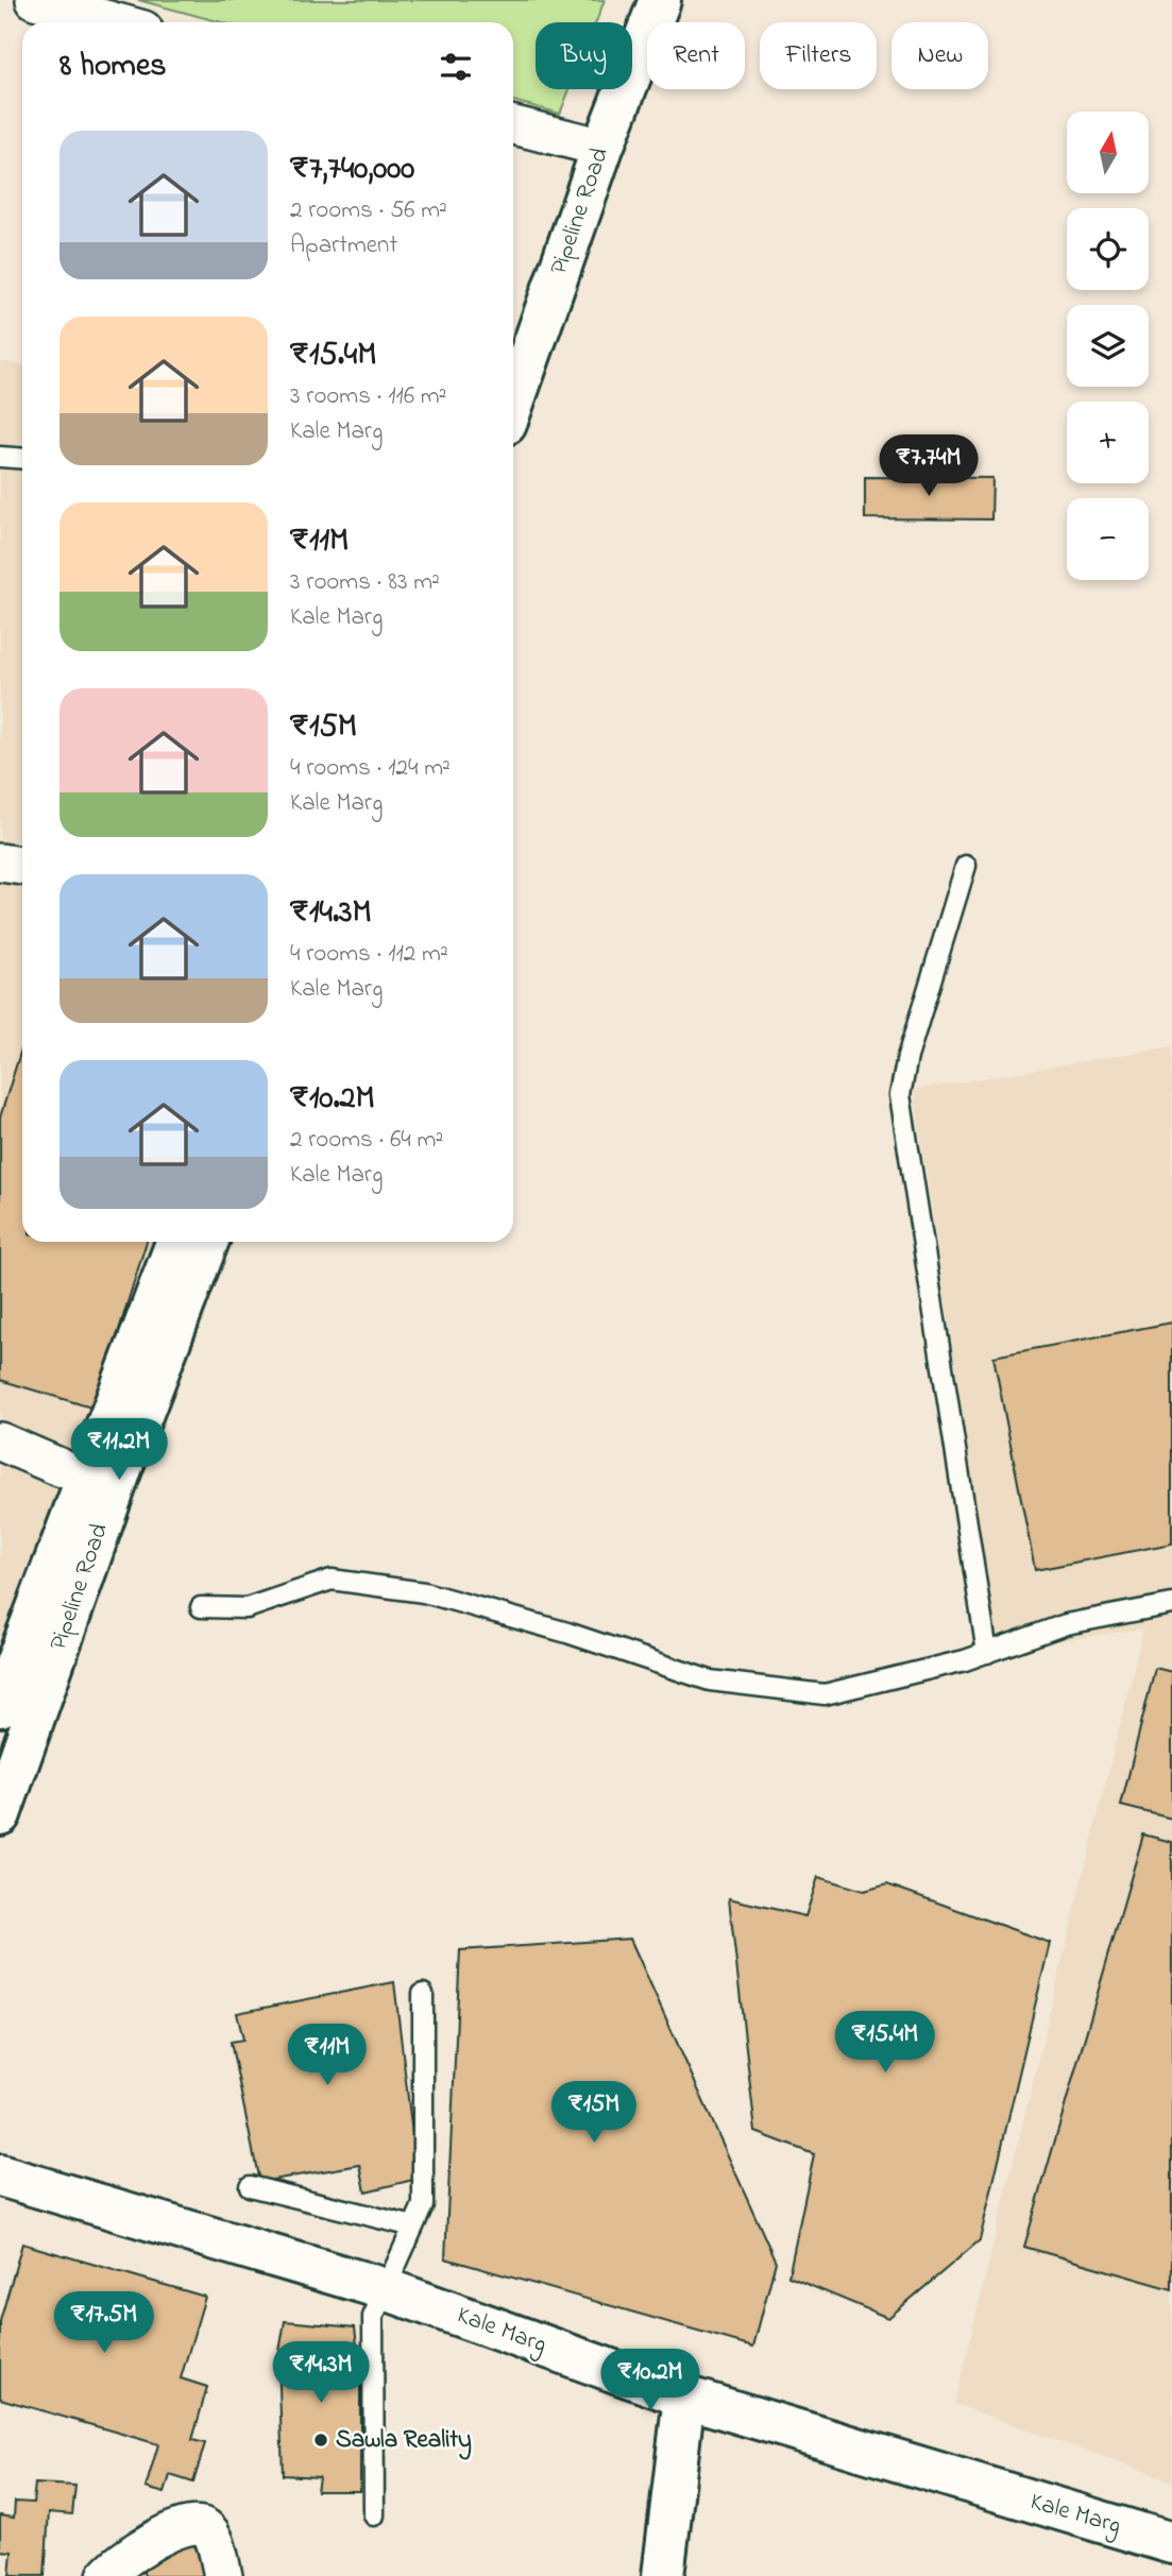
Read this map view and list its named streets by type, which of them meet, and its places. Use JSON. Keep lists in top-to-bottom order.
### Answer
{
  "streets": {
    "street": ["Pipeline Road", "Kale Marg"]
  },
  "places": ["Sawla Reality"],
  "north": "top",
  "page": {
    "chip": [
      "Buy",
      "Rent",
      "Filters",
      "New"
    ],
    "heading": "8 homes",
    "map_buttons": ["+", "−"],
    "list": [
      {
        "name": "₹7,740,000",
        "note": "2 rooms · 56 m² · Apartment"
      },
      {
        "name": "₹15.4M",
        "note": "3 rooms · 116 m² · Kale Marg"
      },
      {
        "name": "₹11M",
        "note": "3 rooms · 83 m² · Kale Marg"
      },
      {
        "name": "₹15M",
        "note": "4 rooms · 124 m² · Kale Marg"
      },
      {
        "name": "₹14.3M",
        "note": "4 rooms · 112 m² · Kale Marg"
      },
      {
        "name": "₹10.2M",
        "note": "2 rooms · 64 m² · Kale Marg"
      }
    ],
    "price": [
      "₹7.74M",
      "₹11.2M",
      "₹15.4M",
      "₹11M",
      "₹15M",
      "₹17.5M",
      "₹14.3M",
      "₹10.2M"
    ]
  }
}
